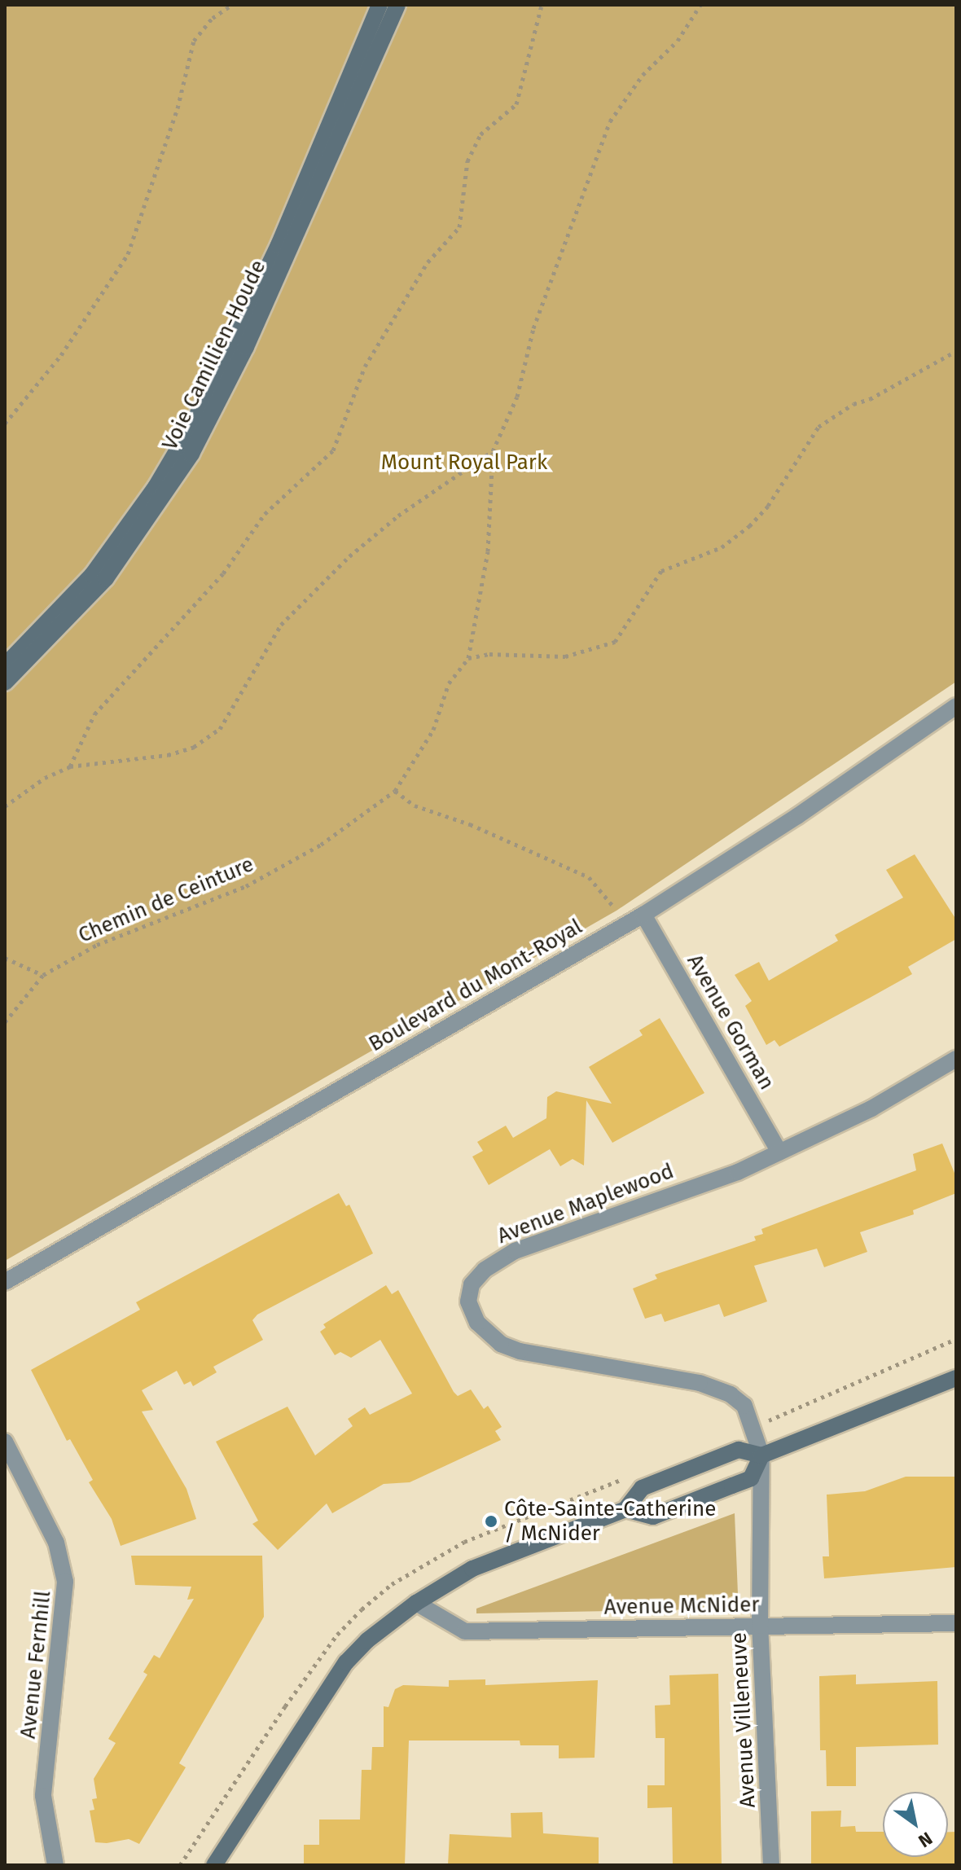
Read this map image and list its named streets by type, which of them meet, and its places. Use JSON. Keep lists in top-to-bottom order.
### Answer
{
  "streets": {
    "street": [
      "Voie Camillien-Houde",
      "Boulevard du Mont-Royal",
      "Avenue Gorman",
      "Avenue Maplewood",
      "Avenue McNider",
      "Avenue Fernhill",
      "Avenue Villeneuve"
    ],
    "path": ["Chemin de Ceinture"]
  },
  "crossings": [
    ["Boulevard du Mont-Royal", "Avenue Gorman"],
    ["Avenue Gorman", "Avenue Maplewood"],
    ["Avenue Maplewood", "Avenue Villeneuve"],
    ["Avenue McNider", "Avenue Villeneuve"]
  ],
  "parks": ["Mount Royal Park"],
  "places": ["Côte-Sainte-Catherine / McNider"],
  "north": "bottom right"
}
